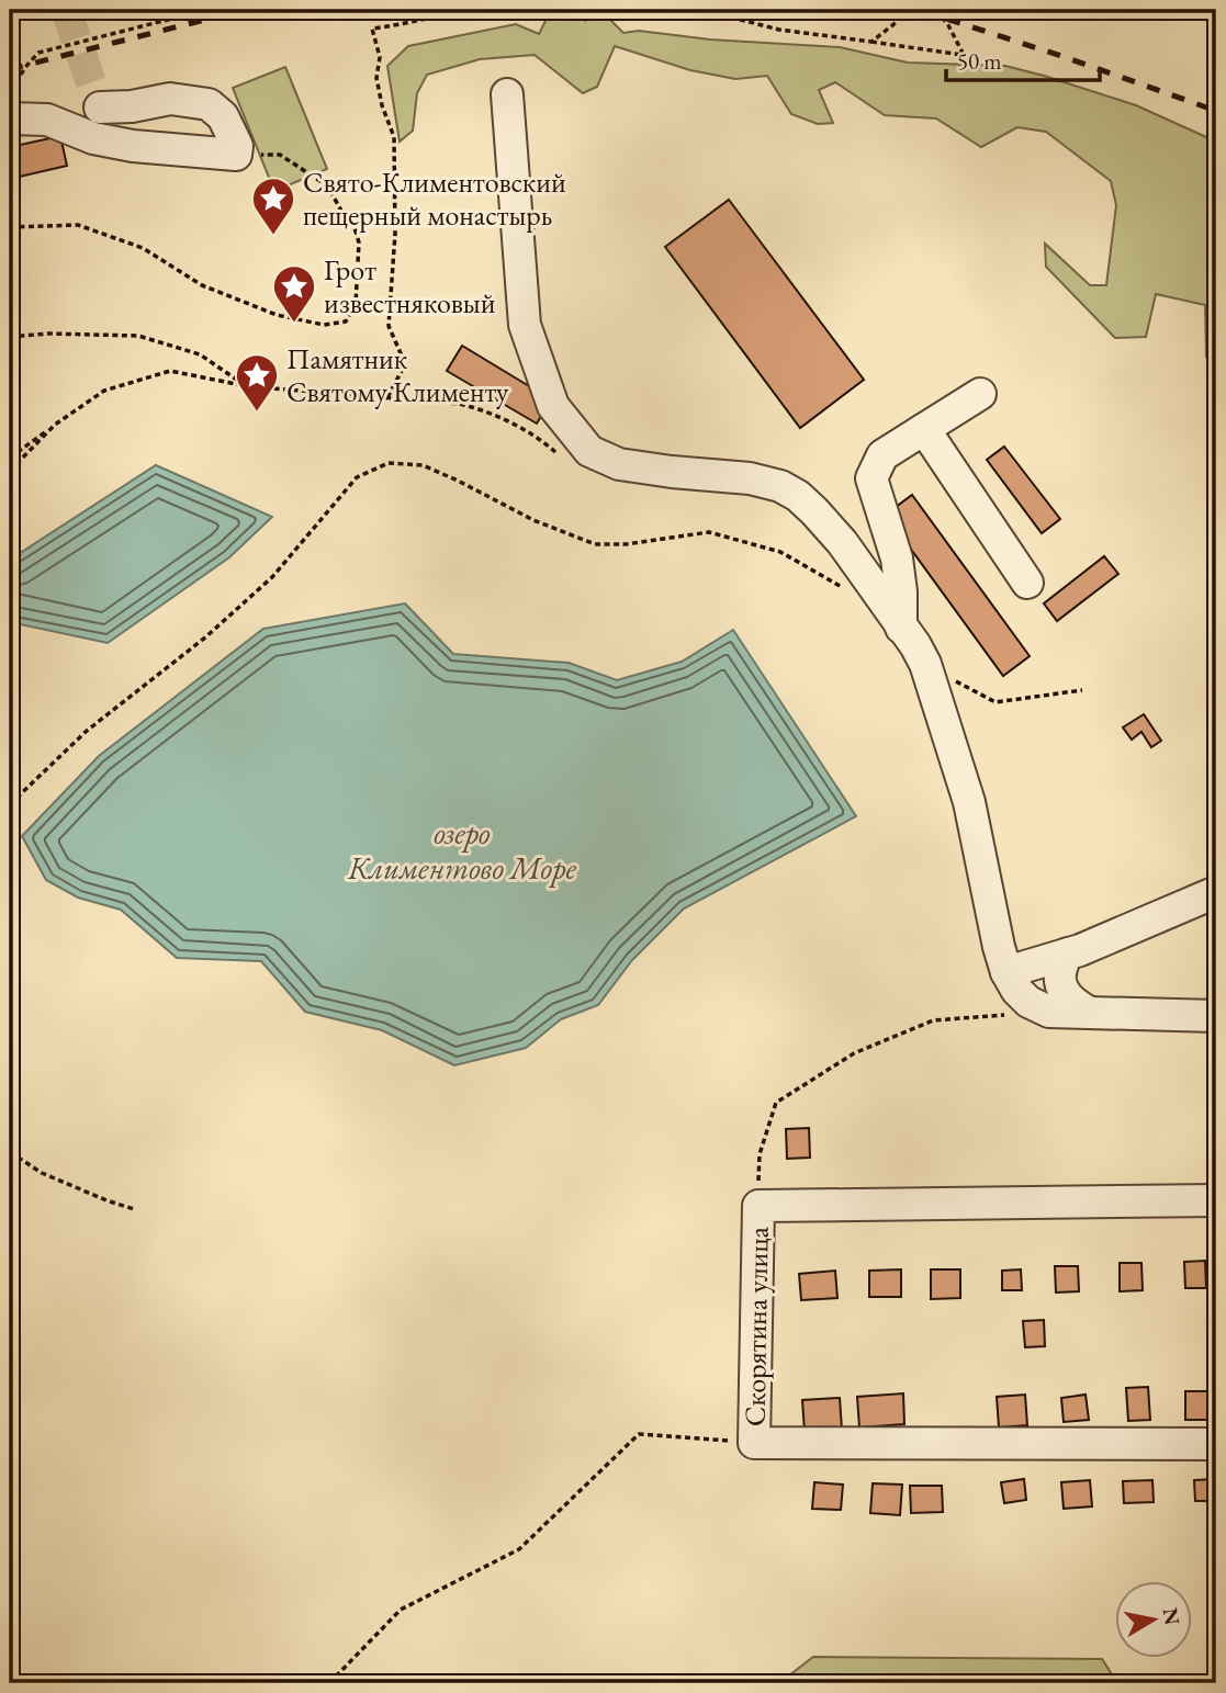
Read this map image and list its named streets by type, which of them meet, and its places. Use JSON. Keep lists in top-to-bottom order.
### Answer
{
  "streets": {
    "street": ["Скорятина улица"]
  },
  "water": ["озеро Климентово Море"],
  "places": {
    "place": ["Свято-Климентовский пещерный монастырь", "Грот известняковый", "Памятник Святому Клименту"]
  },
  "scale_bar": "50 m",
  "north": "right"
}
